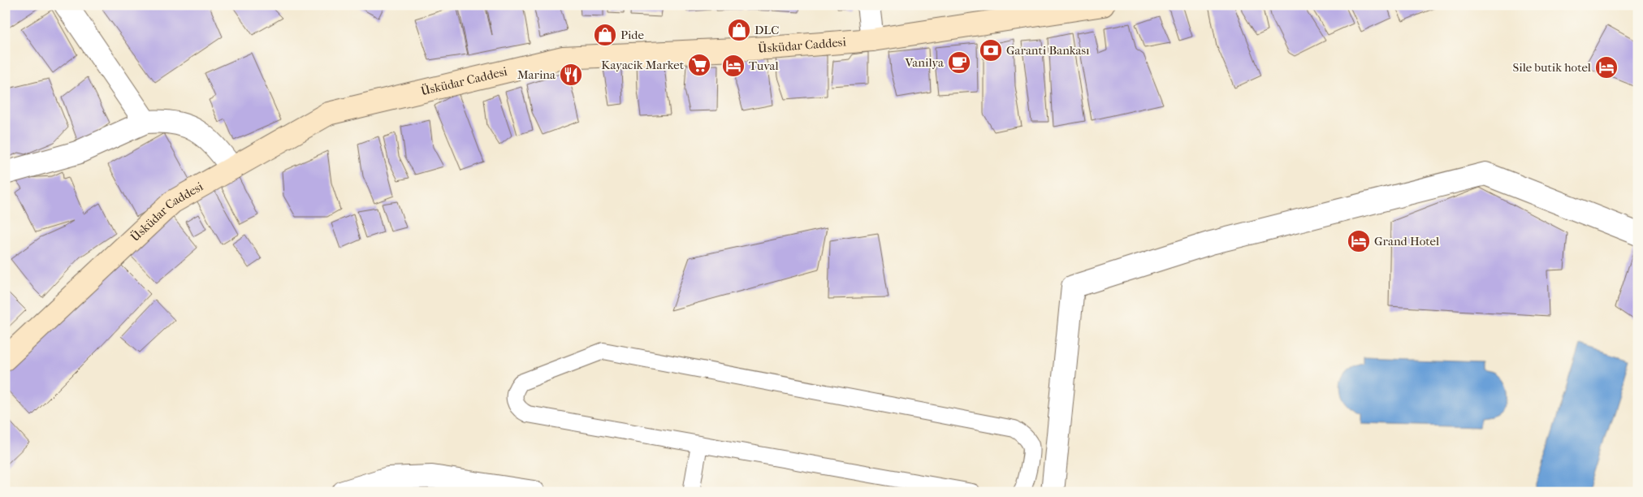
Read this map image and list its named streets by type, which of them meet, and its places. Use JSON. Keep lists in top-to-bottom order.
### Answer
{
  "streets": {
    "main road": ["Üsküdar Caddesi"]
  },
  "places": {
    "shop": ["DLC", "Pide"],
    "bank": ["Garanti Bankası"],
    "cafe": ["Vanilya"],
    "supermarket": ["Kayacik Market"],
    "hotel": ["Tuval", "Sile butik hotel", "Grand Hotel"],
    "restaurant": ["Marina"]
  }
}
